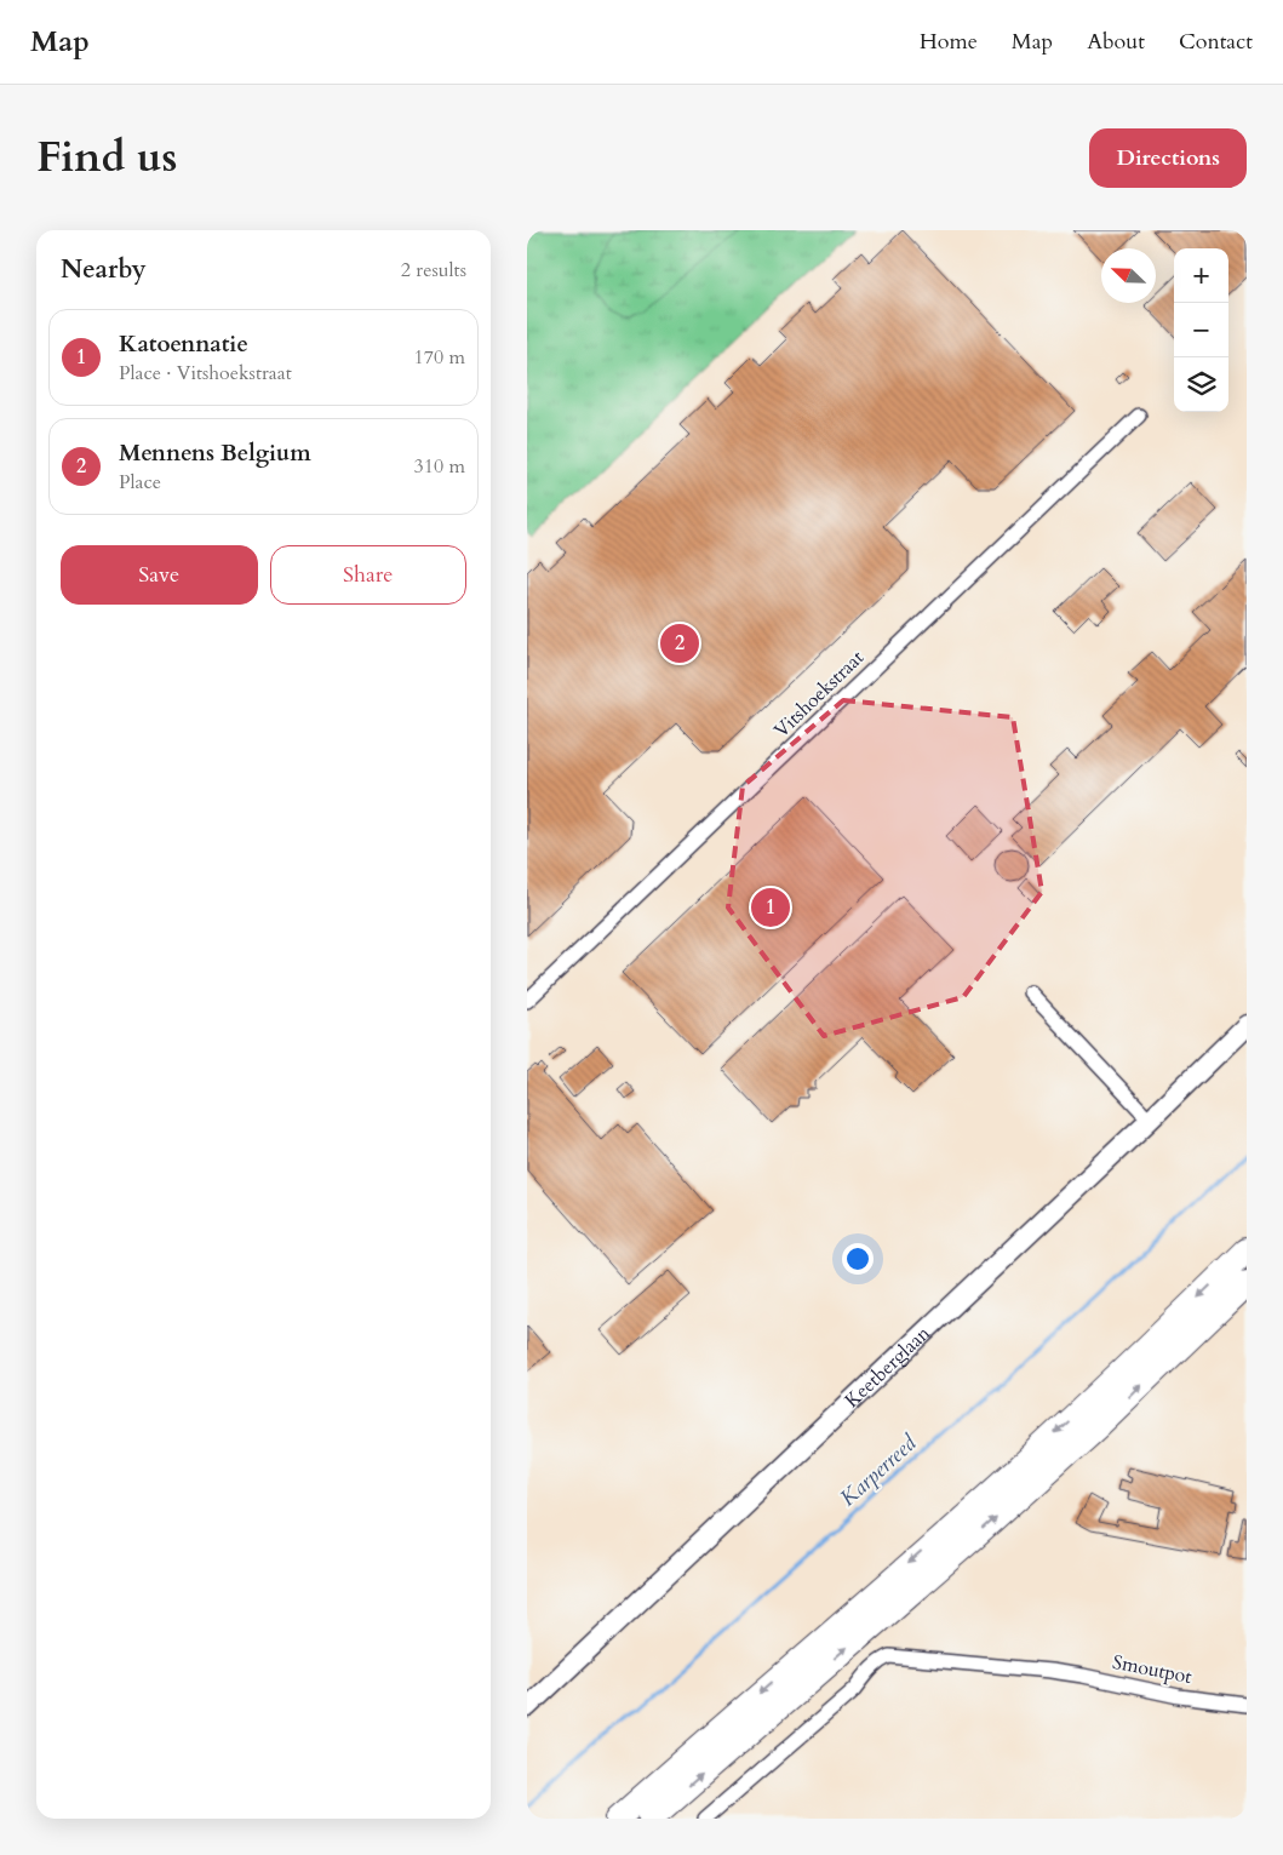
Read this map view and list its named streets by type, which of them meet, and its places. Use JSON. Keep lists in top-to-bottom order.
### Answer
{
  "streets": {
    "main road": ["Keetberglaan"],
    "street": ["Vitshoekstraat", "Smoutpot"]
  },
  "water": ["Karperreed"],
  "north": "top left",
  "page": {
    "header": "Map",
    "nav": [
      "Home",
      "Map",
      "About",
      "Contact"
    ],
    "title": "Find us",
    "buttons": [
      "Directions",
      ["Save", "Share"]
    ],
    "heading": ["Nearby", "2 results"],
    "map_buttons": ["+", "−"],
    "list": [
      {
        "mark": "1",
        "name": "Katoennatie",
        "note": "Place · Vitshoekstraat",
        "value": "170 m"
      },
      {
        "mark": "2",
        "name": "Mennens Belgium",
        "note": "Place",
        "value": "310 m"
      }
    ],
    "pins": ["2", "1"]
  }
}
